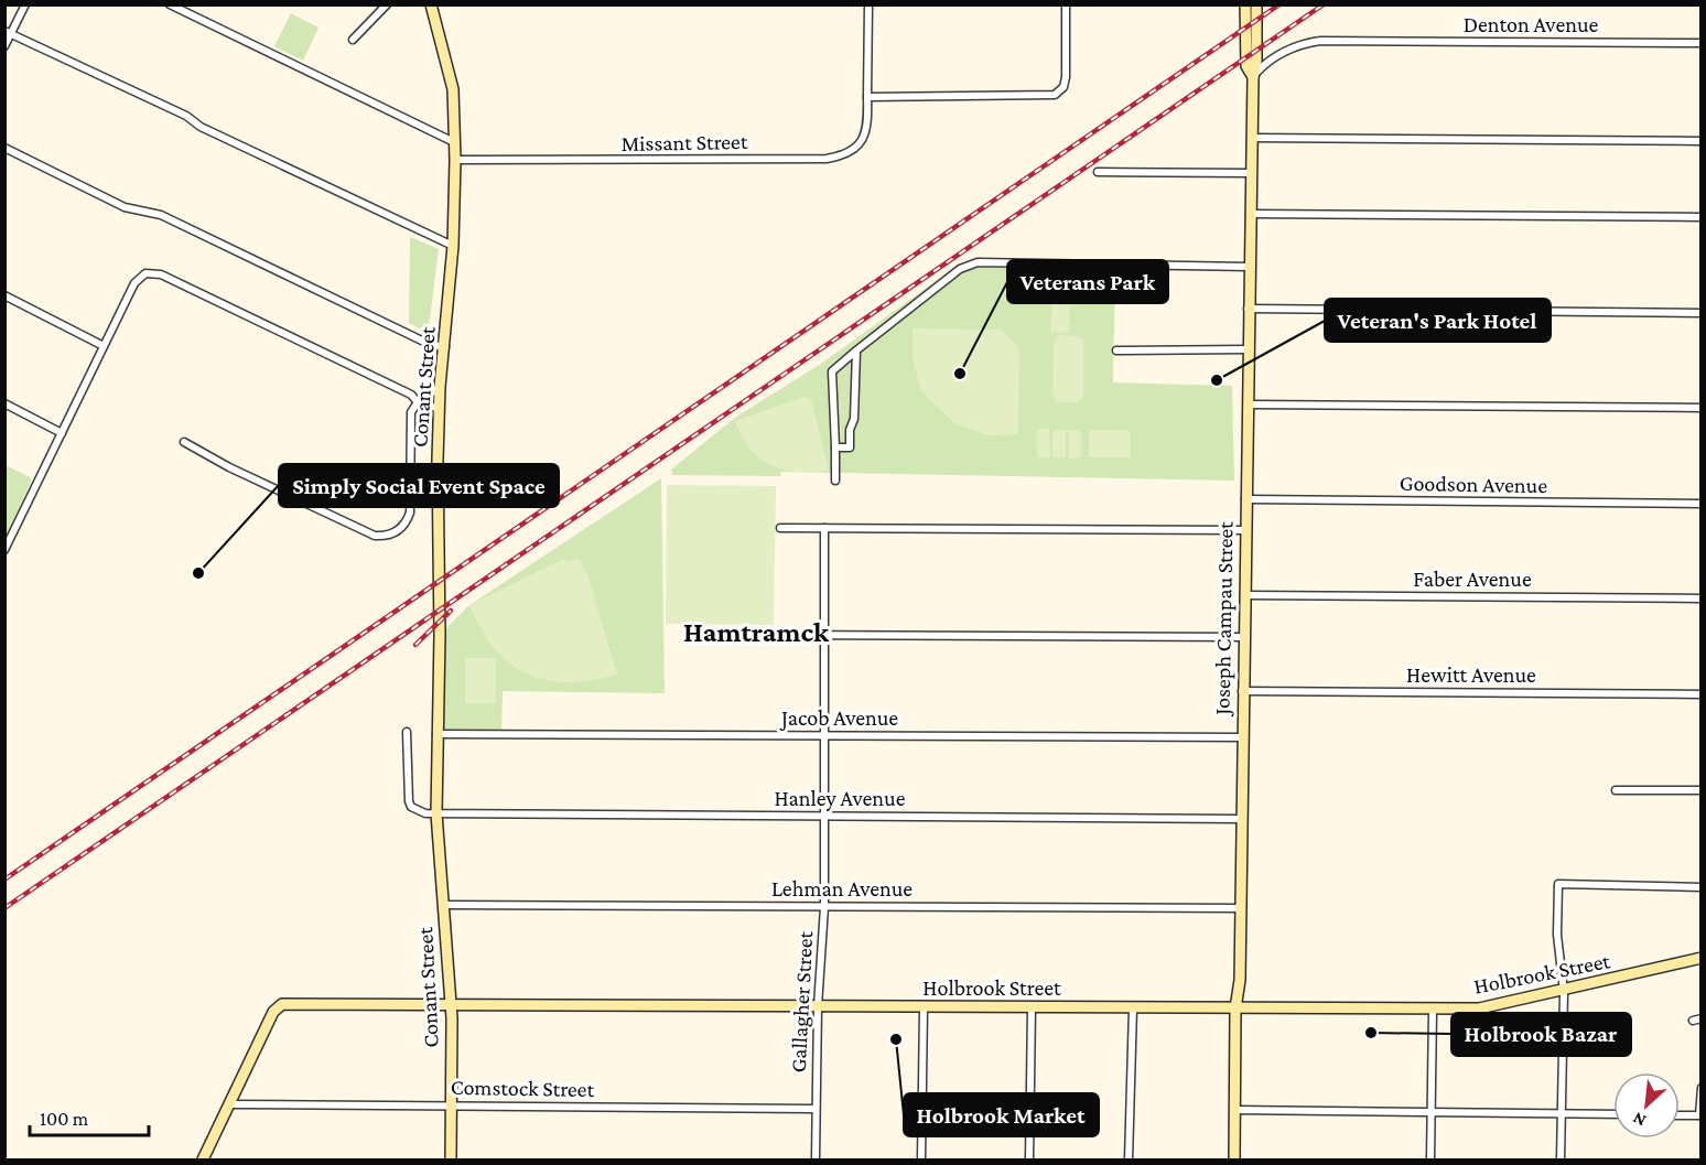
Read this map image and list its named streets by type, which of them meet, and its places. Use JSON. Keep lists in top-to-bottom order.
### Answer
{
  "streets": {
    "street": [
      "Denton Avenue",
      "Missant Street",
      "Conant Street",
      "Goodson Avenue",
      "Faber Avenue",
      "Joseph Campau Street",
      "Hewitt Avenue",
      "Jacob Avenue",
      "Hanley Avenue",
      "Lehman Avenue",
      "Holbrook Street",
      "Gallagher Street",
      "Comstock Street"
    ]
  },
  "crossings": [
    ["Denton Avenue", "Joseph Campau Street"],
    ["Missant Street", "Conant Street"],
    ["Conant Street", "Jacob Avenue"],
    ["Conant Street", "Hanley Avenue"],
    ["Conant Street", "Lehman Avenue"],
    ["Conant Street", "Holbrook Street"],
    ["Conant Street", "Comstock Street"],
    ["Goodson Avenue", "Joseph Campau Street"],
    ["Faber Avenue", "Joseph Campau Street"],
    ["Joseph Campau Street", "Hewitt Avenue"],
    ["Joseph Campau Street", "Jacob Avenue"],
    ["Joseph Campau Street", "Hanley Avenue"],
    ["Joseph Campau Street", "Lehman Avenue"],
    ["Joseph Campau Street", "Holbrook Street"],
    ["Jacob Avenue", "Gallagher Street"],
    ["Hanley Avenue", "Gallagher Street"],
    ["Lehman Avenue", "Gallagher Street"],
    ["Holbrook Street", "Gallagher Street"],
    ["Holbrook Street", "Comstock Street"],
    ["Gallagher Street", "Comstock Street"]
  ],
  "districts": ["Hamtramck"],
  "places": [
    "Veterans Park",
    "Veteran's Park Hotel",
    "Simply Social Event Space",
    "Holbrook Bazar",
    "Holbrook Market"
  ],
  "scale_bar": "100 m",
  "north": "bottom left"
}
